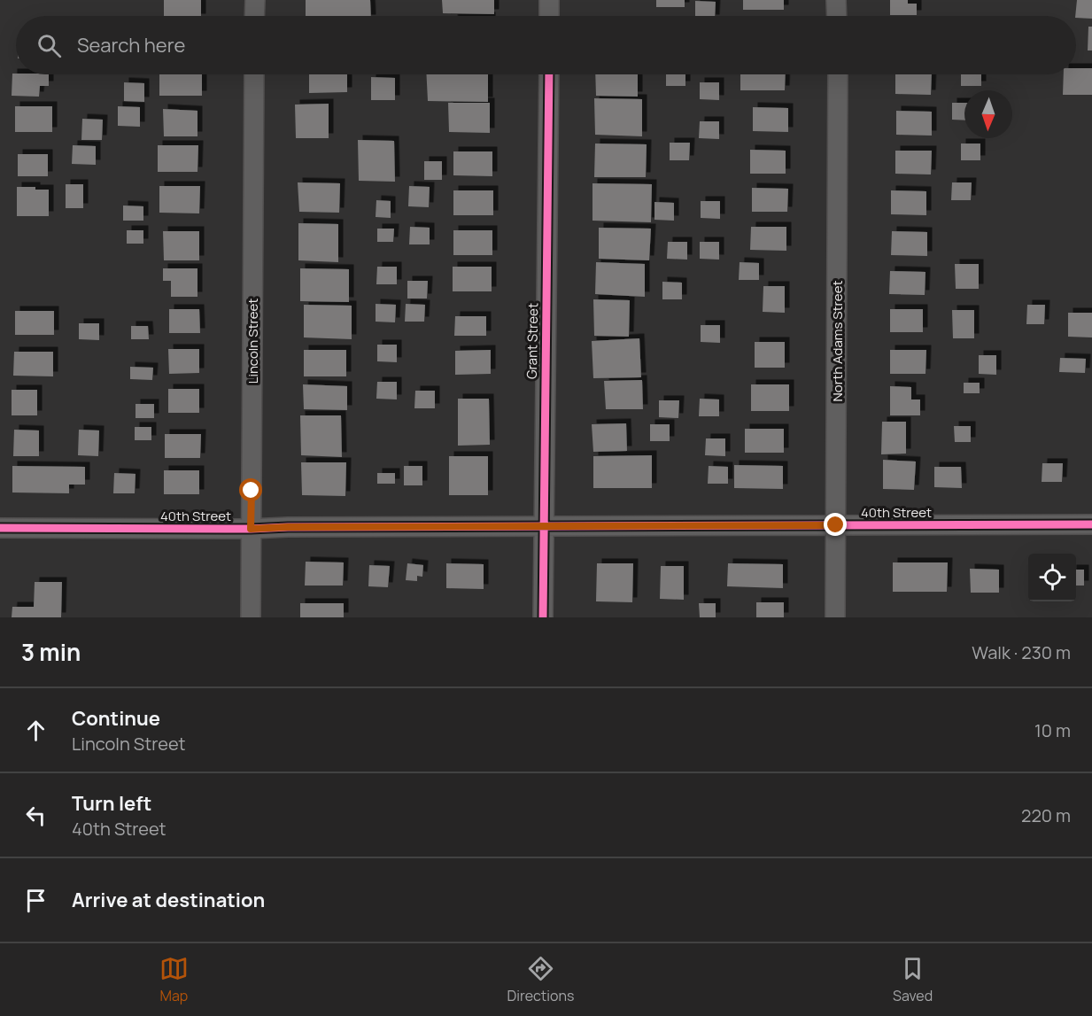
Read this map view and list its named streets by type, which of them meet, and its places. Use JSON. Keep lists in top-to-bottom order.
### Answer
{
  "streets": {
    "street": [
      "Lincoln Street",
      "Grant Street",
      "North Adams Street",
      "40th Street"
    ]
  },
  "crossings": [
    ["Lincoln Street", "40th Street"],
    ["Grant Street", "40th Street"],
    ["North Adams Street", "40th Street"]
  ],
  "north": "bottom",
  "page": {
    "search": "Search here",
    "heading": ["3 min", "Walk · 230 m"],
    "list": [
      ["Continue", "Lincoln Street", "10 m"],
      ["Turn left", "40th Street", "220 m"],
      "Arrive at destination"
    ],
    "nav": ["Map", "Directions", "Saved"]
  }
}
